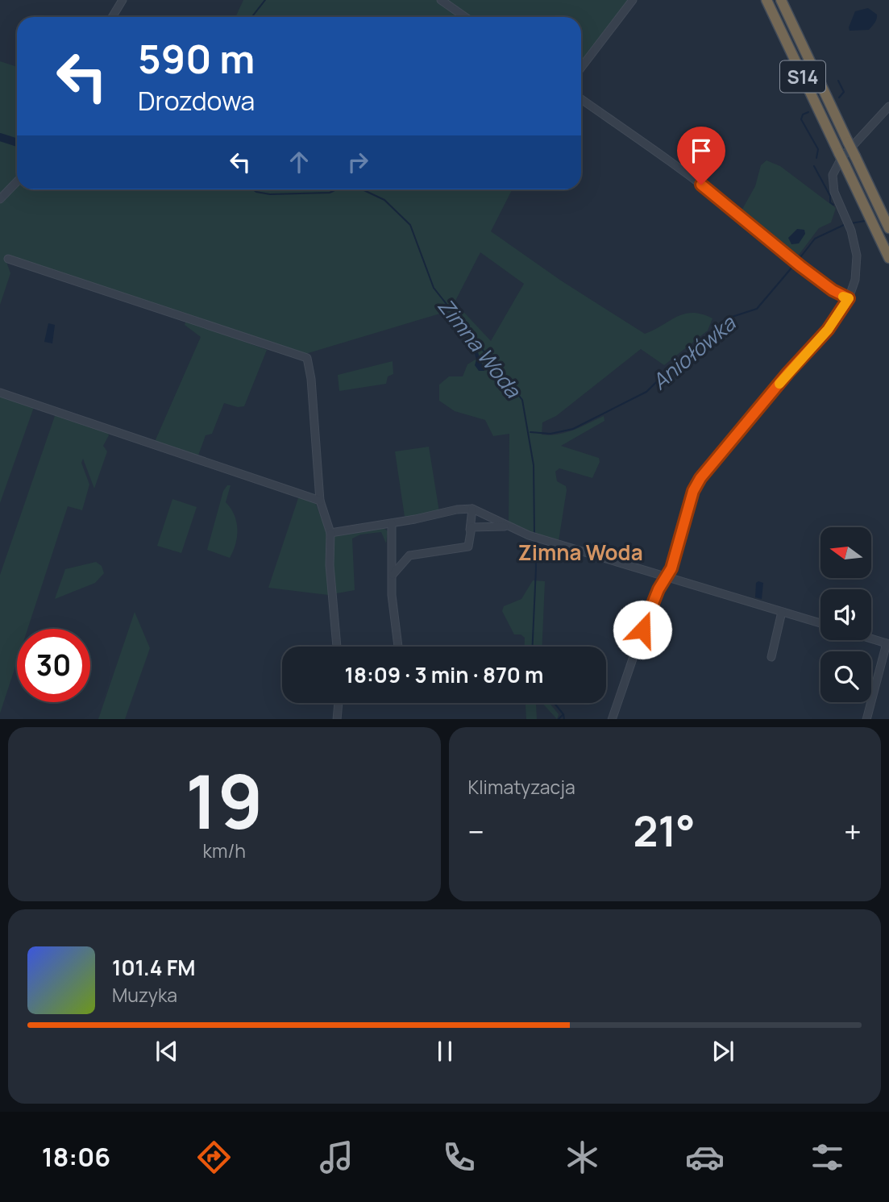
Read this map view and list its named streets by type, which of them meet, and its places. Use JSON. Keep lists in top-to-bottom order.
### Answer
{
  "streets": {
    "highway": ["S14"]
  },
  "districts": ["Zimna Woda"],
  "water": ["Zimna Woda", "Aniołówka"],
  "north": "left",
  "page": {
    "turn": ["590 m", "Drozdowa"],
    "limit": "30",
    "trip": "18:09 · 3 min · 870 m",
    "tile": [
      ["19", "km/h"],
      "Klimatyzacja"
    ],
    "heat": ["−", "21°", "+"],
    "song": ["101.4 FM", "Muzyka"],
    "tabs": "18:06"
  }
}
